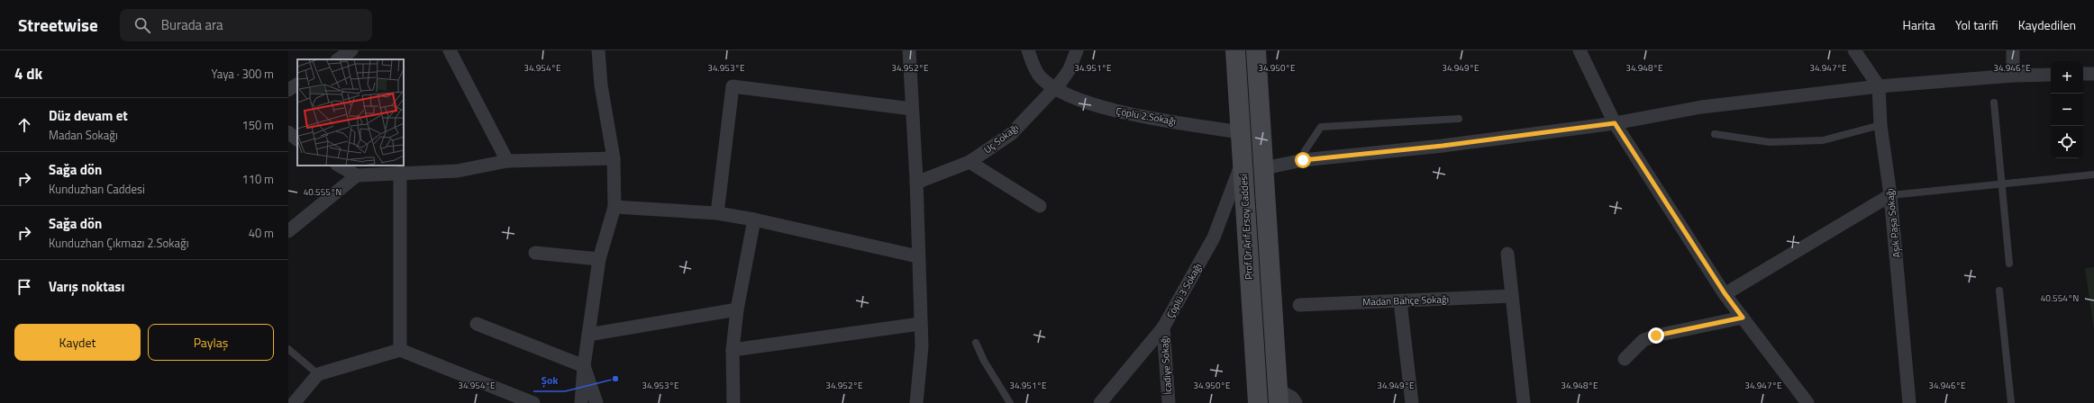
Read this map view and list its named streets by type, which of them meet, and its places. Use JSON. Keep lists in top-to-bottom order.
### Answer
{
  "streets": {
    "street": [
      "Çöplü 2.Sokağı",
      "Uç Sokağı",
      "Aşık Paşa Sokağı",
      "Prof.Dr.Arif Ersoy Caddesi",
      "Çöplü 3.Sokağı",
      "Madan Bahçe Sokağı",
      "İcadiye Sokağı"
    ]
  },
  "crossings": [
    ["Çöplü 2.Sokağı", "Uç Sokağı"],
    ["Çöplü 2.Sokağı", "Prof.Dr.Arif Ersoy Caddesi"],
    ["Prof.Dr.Arif Ersoy Caddesi", "Çöplü 3.Sokağı"],
    ["Çöplü 3.Sokağı", "İcadiye Sokağı"]
  ],
  "places": ["Şok"],
  "page": {
    "header": "Streetwise",
    "search": "Burada ara",
    "nav": ["Harita", "Yol tarifi", "Kaydedilen"],
    "heading": ["4 dk", "Yaya · 300 m"],
    "map_buttons": ["+", "−"],
    "list": [
      ["Düz devam et", "Madan Sokağı", "150 m"],
      ["Sağa dön", "Kunduzhan Caddesi", "110 m"],
      ["Sağa dön", "Kunduzhan Çıkmazı 2.Sokağı", "40 m"],
      "Varış noktası"
    ],
    "buttons": ["Kaydet", "Paylaş"]
  },
  "coordinates": [
    "34.954°E",
    "34.953°E",
    "34.952°E",
    "34.951°E",
    "34.949°E",
    "34.948°E",
    "34.947°E",
    "34.946°E",
    "34.950°E",
    "40.555°N",
    "40.554°N"
  ]
}
